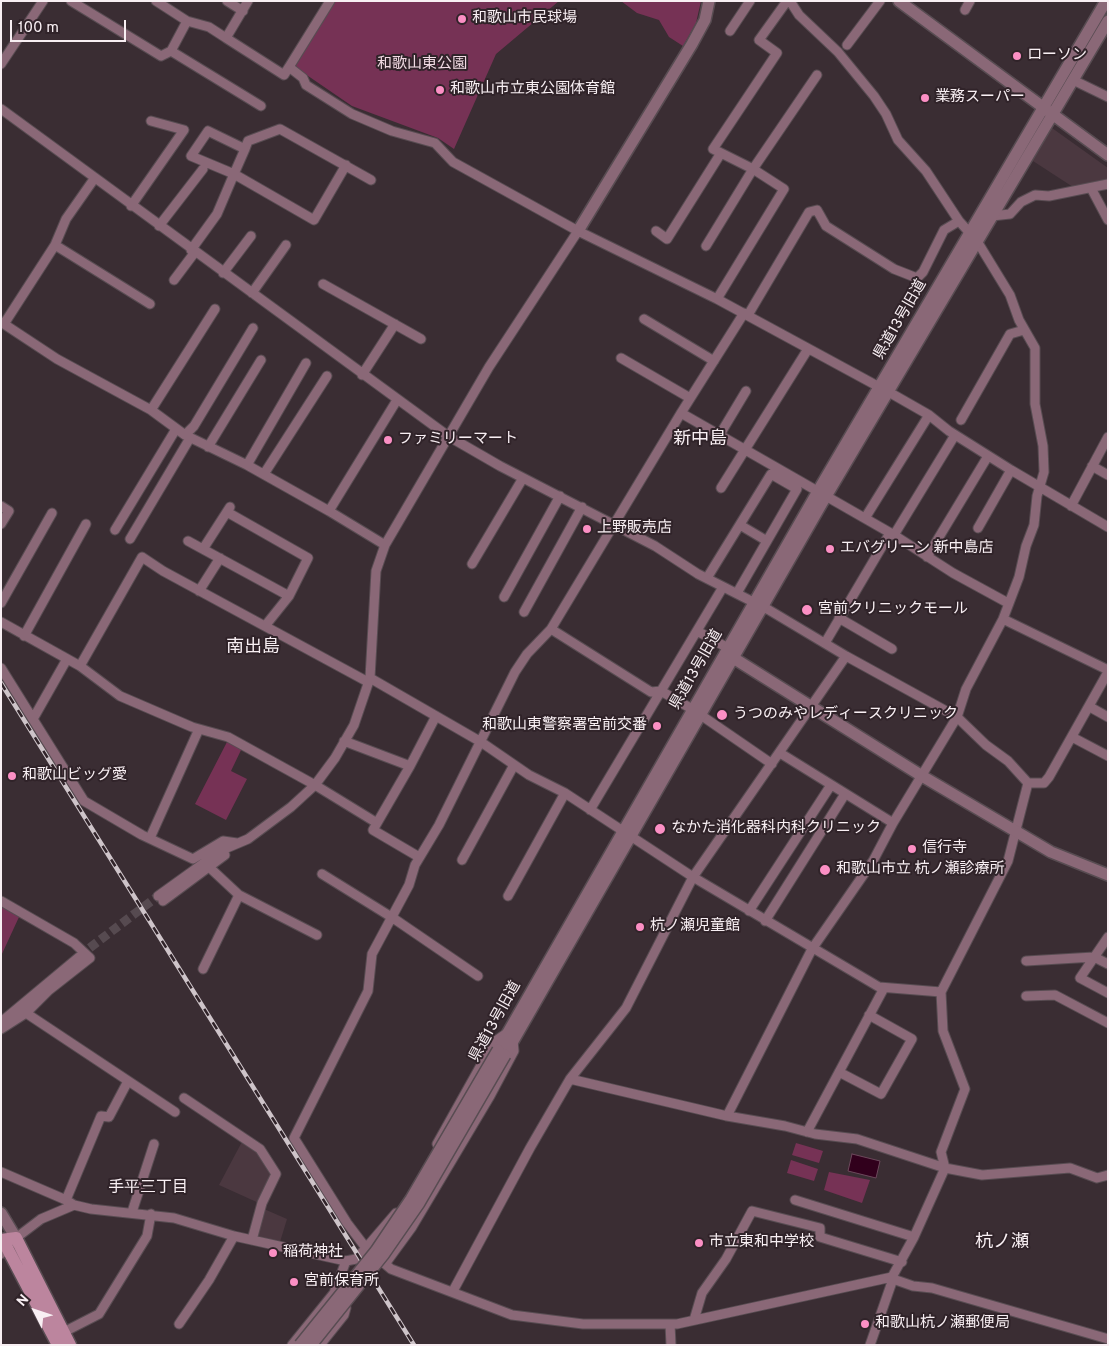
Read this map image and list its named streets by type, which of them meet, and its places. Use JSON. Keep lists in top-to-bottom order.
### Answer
{
  "streets": {
    "street": ["県道13号旧道"]
  },
  "districts": [
    "新中島",
    "南出島",
    "手平三丁目",
    "杭ノ瀬"
  ],
  "parks": ["和歌山東公園"],
  "places": [
    "和歌山市民球場",
    "ローソン",
    "和歌山市立東公園体育館",
    "業務スーパー",
    "ファミリーマート",
    "上野販売店",
    "エバグリーン 新中島店",
    "宮前クリニックモール",
    "うつのみやレディースクリニック",
    "和歌山東警察署宮前交番",
    "和歌山ビッグ愛",
    "なかた消化器科内科クリニック",
    "信行寺",
    "和歌山市立 杭ノ瀬診療所",
    "杭ノ瀬児童館",
    "市立東和中学校",
    "稲荷神社",
    "宮前保育所",
    "和歌山杭ノ瀬郵便局"
  ],
  "scale_bar": "100 m",
  "north": "top left"
}
